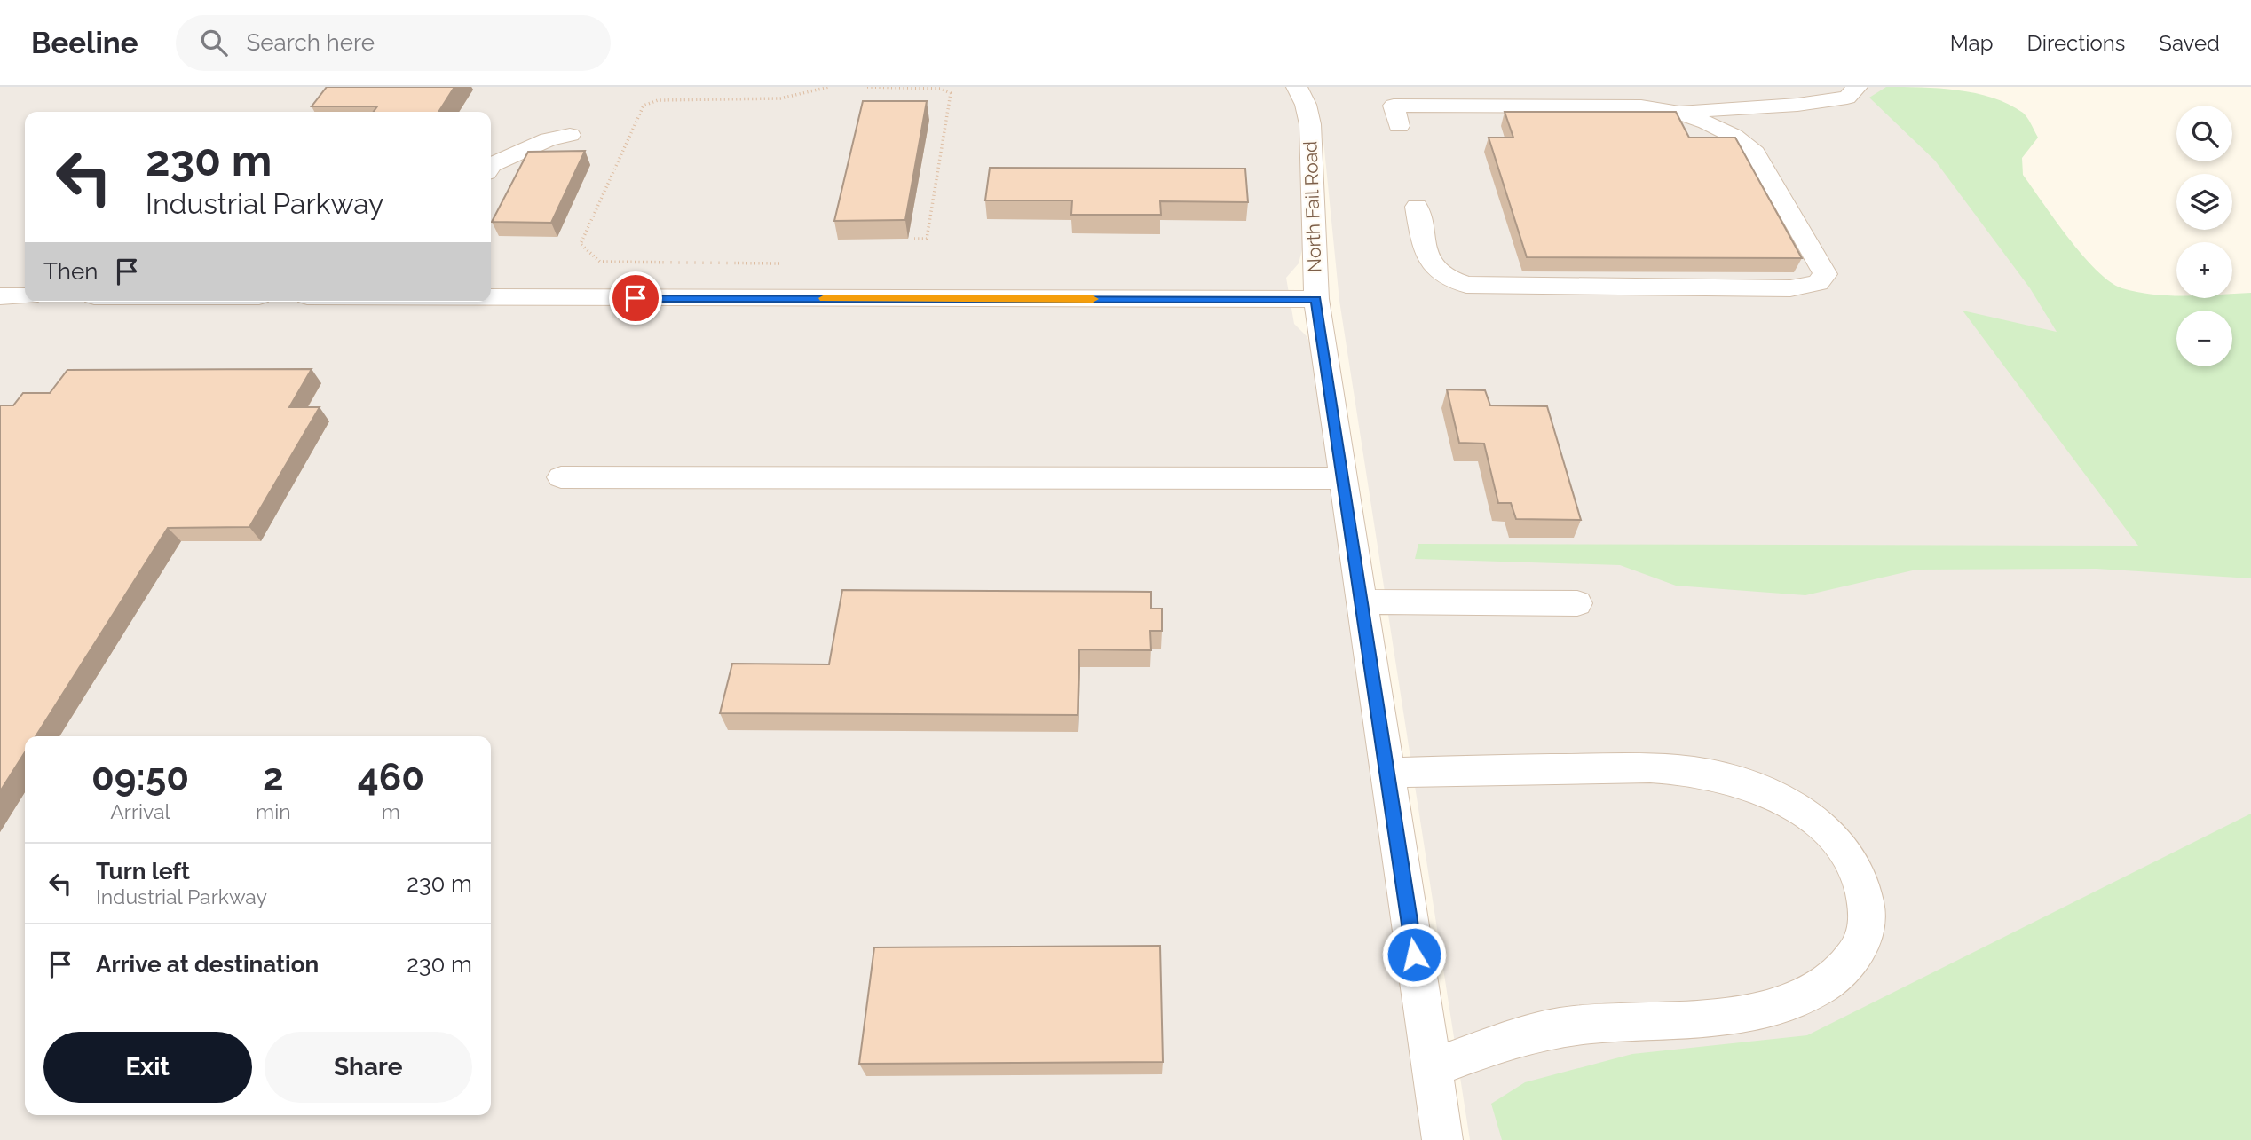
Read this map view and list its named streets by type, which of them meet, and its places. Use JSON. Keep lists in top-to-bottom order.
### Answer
{
  "streets": {
    "street": ["North Fail Road"]
  },
  "page": {
    "header": "Beeline",
    "search": "Search here",
    "nav": ["Map", "Directions", "Saved"],
    "map_buttons": ["+", "−"],
    "turn": ["230 m", "Industrial Parkway"],
    "then": "Then",
    "eta": [
      "09:50",
      "Arrival",
      "2",
      "min",
      "460",
      "m"
    ],
    "list": [
      {
        "name": "Turn left",
        "note": "Industrial Parkway",
        "value": "230 m"
      },
      {
        "name": "Arrive at destination",
        "value": "230 m"
      }
    ],
    "buttons": ["Exit", "Share"]
  }
}
